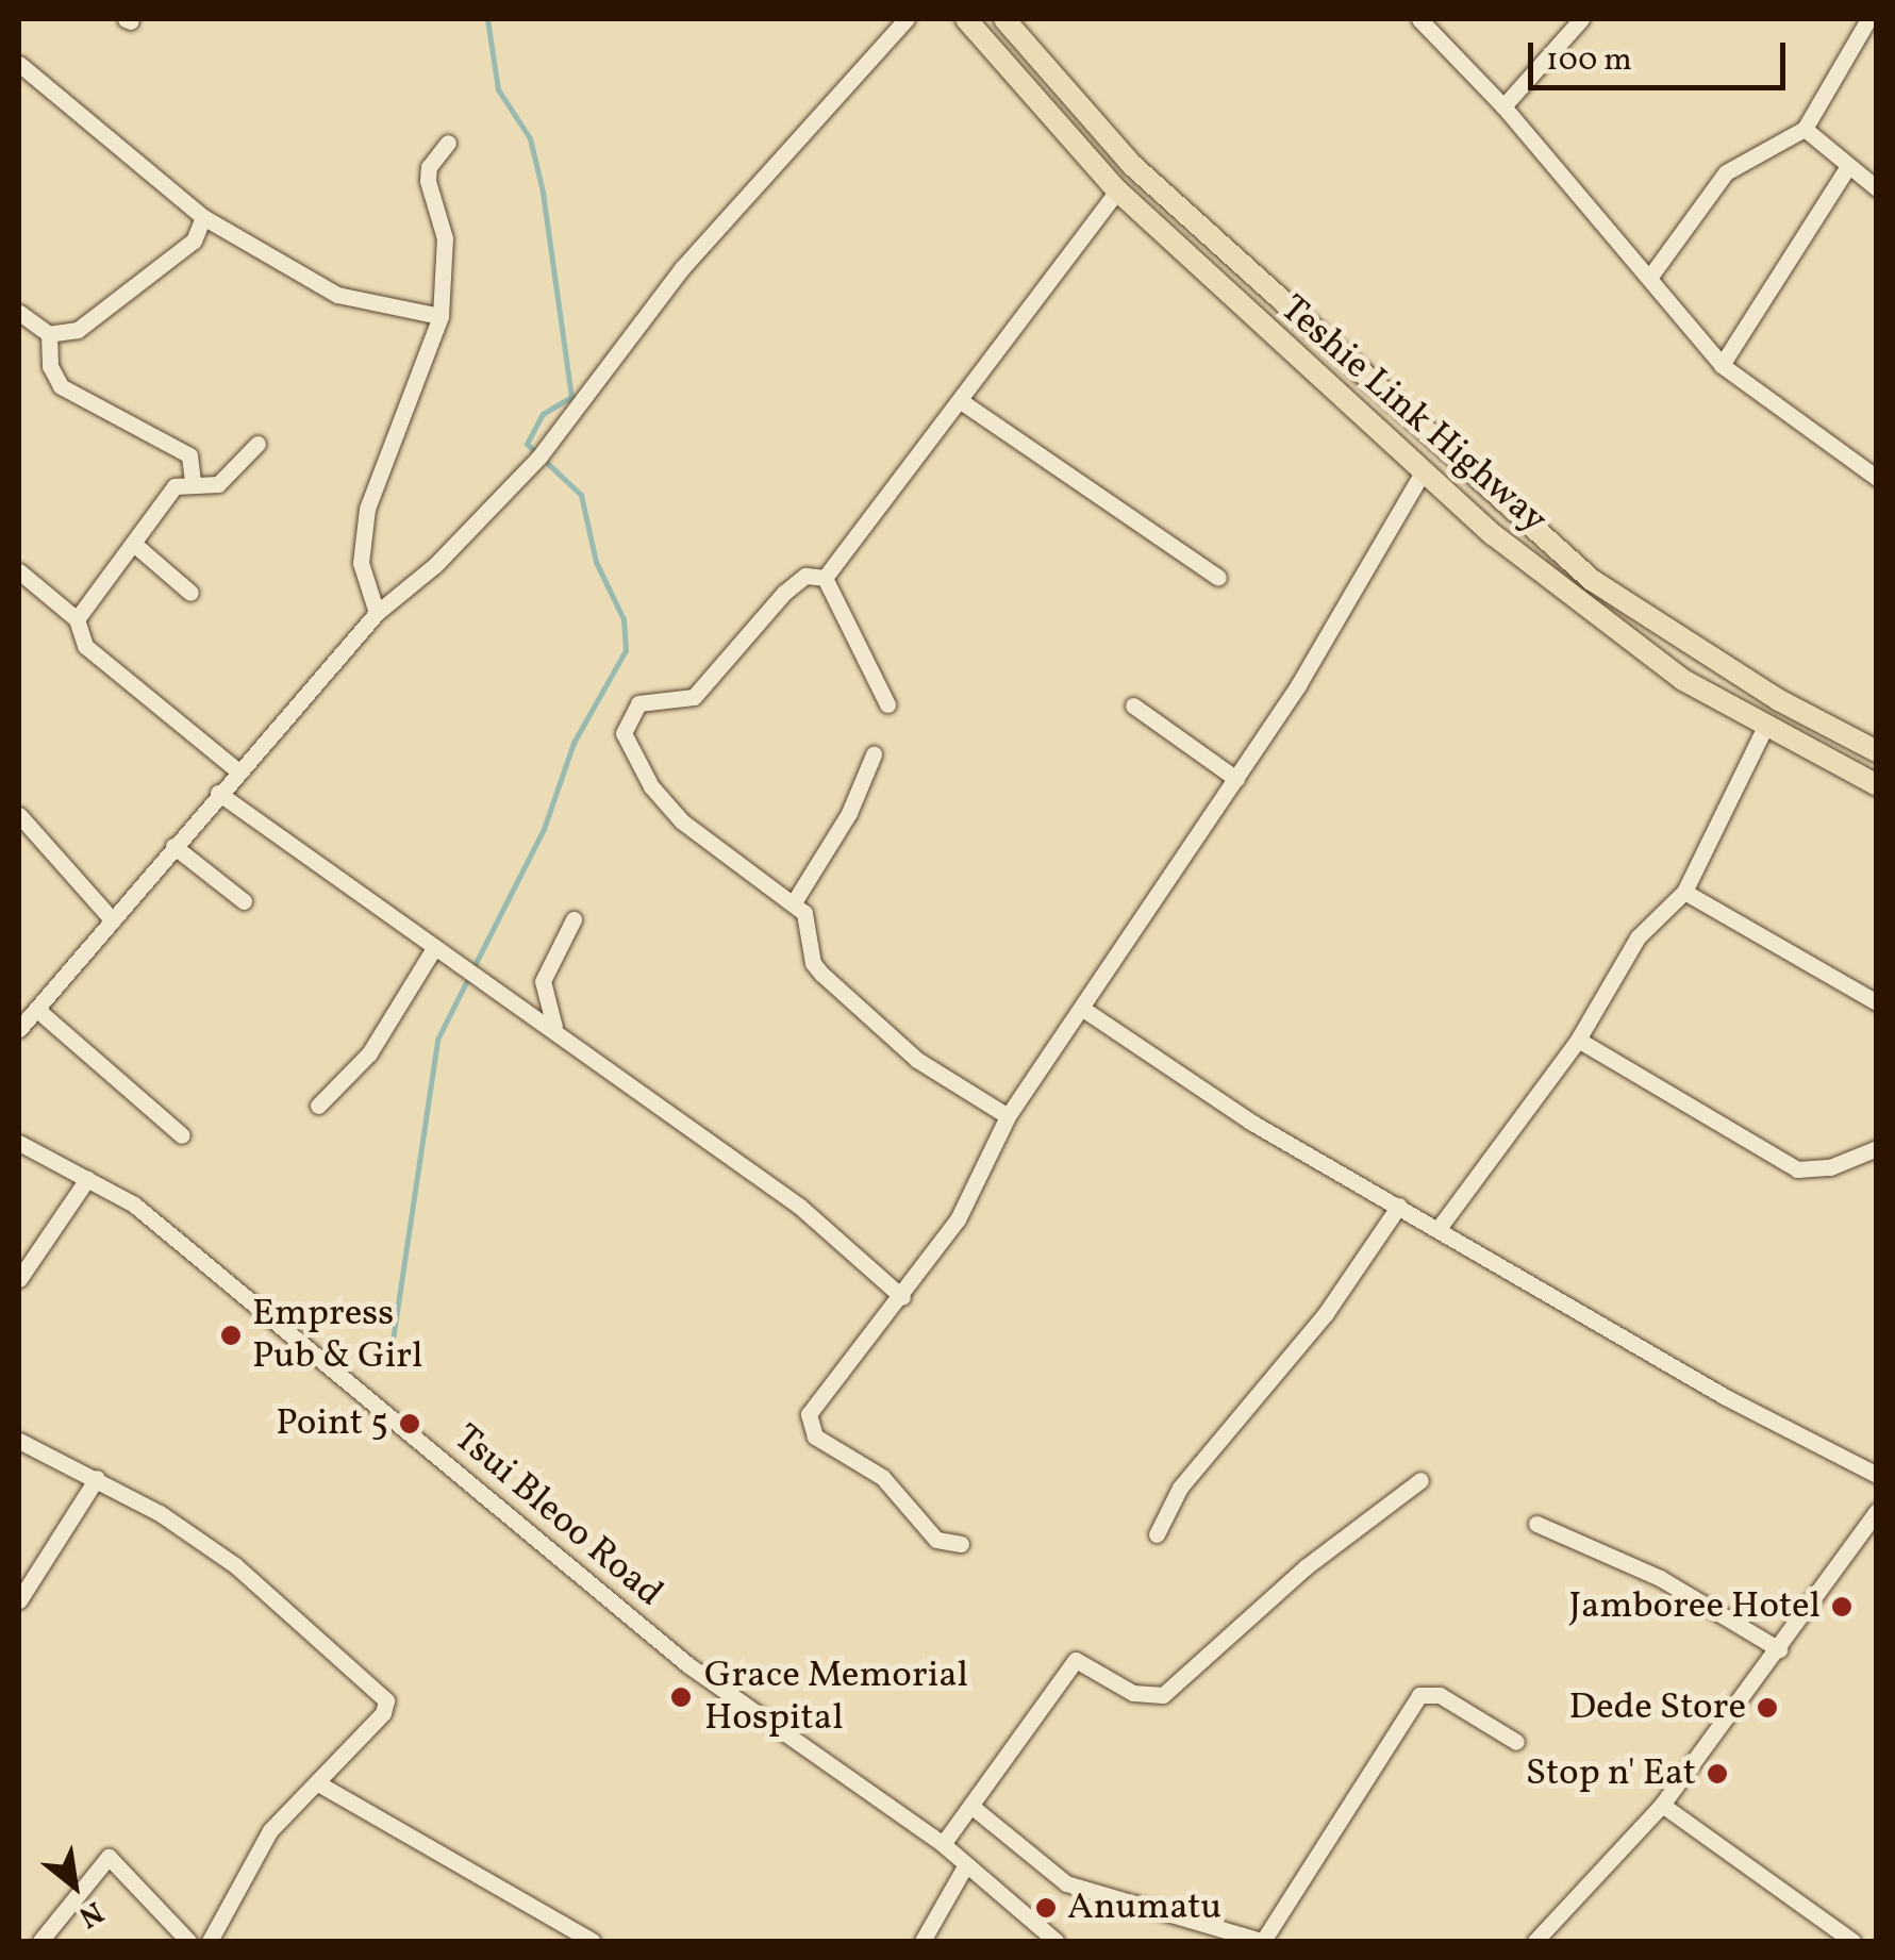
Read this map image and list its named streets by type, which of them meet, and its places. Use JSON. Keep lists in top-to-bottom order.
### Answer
{
  "streets": {
    "main road": ["Teshie Link Highway"],
    "street": ["Tsui Bleoo Road"]
  },
  "places": [
    "Empress Pub & Girl",
    "Point 5",
    "Jamboree Hotel",
    "Grace Memorial Hospital",
    "Dede Store",
    "Stop n' Eat",
    "Anumatu"
  ],
  "scale_bar": "100 m",
  "north": "bottom right"
}
